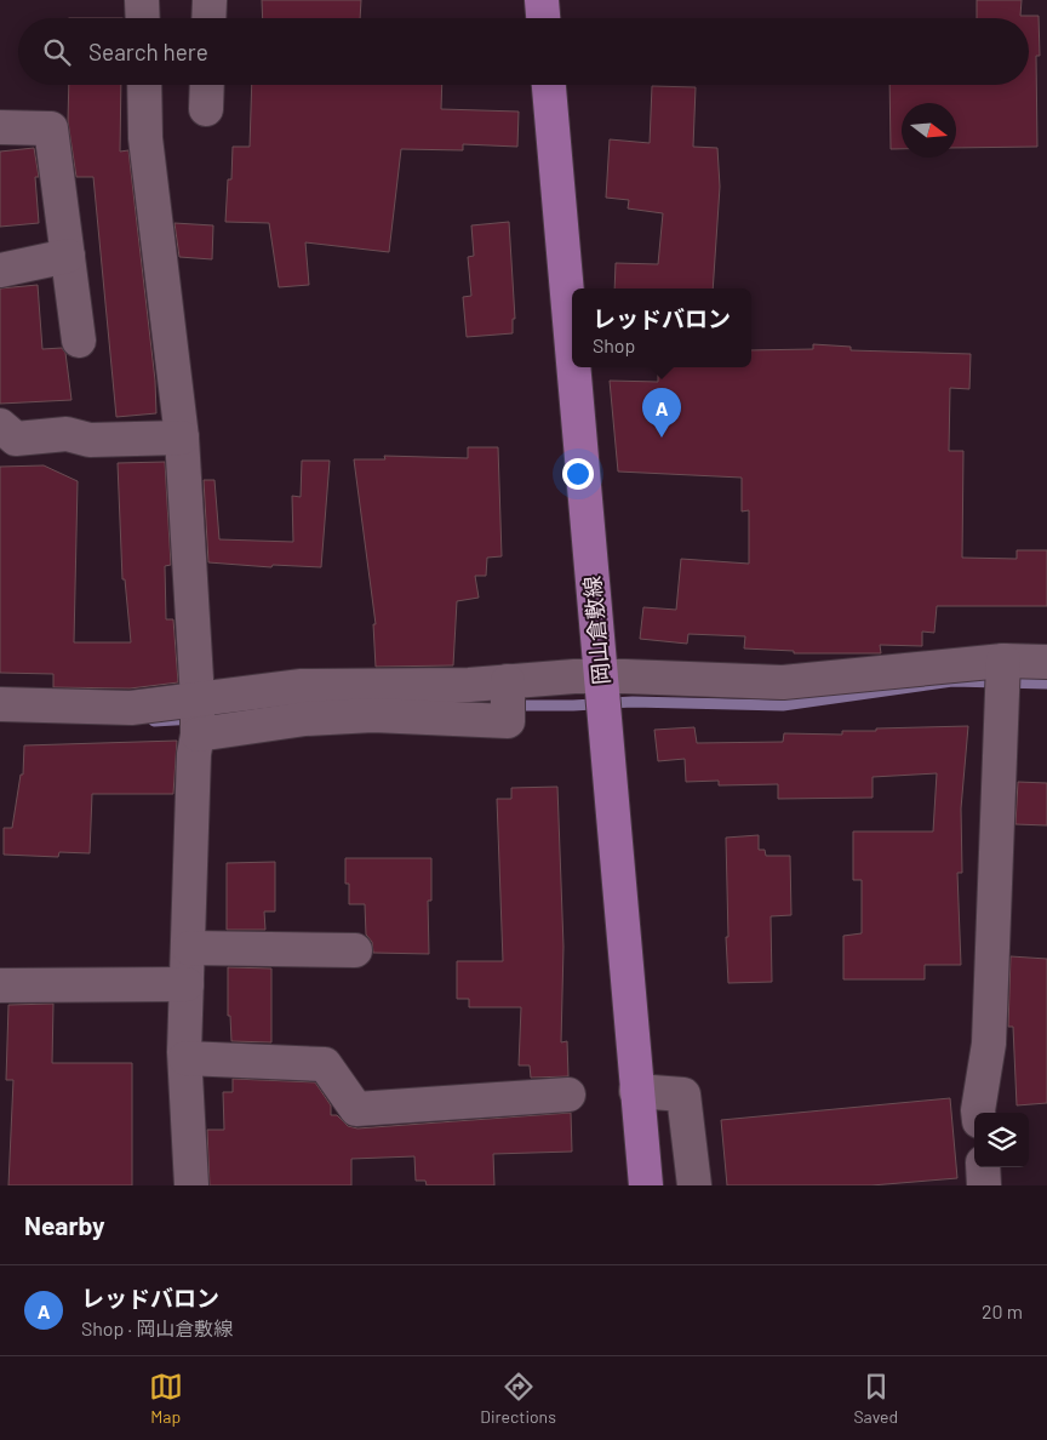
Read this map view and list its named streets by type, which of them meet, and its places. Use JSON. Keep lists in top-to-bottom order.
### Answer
{
  "streets": {
    "main road": ["岡山倉敷線"]
  },
  "north": "right",
  "page": {
    "search": "Search here",
    "popup": ["レッドバロン", "Shop"],
    "pins": "A",
    "heading": "Nearby",
    "list": [
      {
        "mark": "A",
        "name": "レッドバロン",
        "note": "Shop · 岡山倉敷線",
        "value": "20 m"
      }
    ],
    "nav": ["Map", "Directions", "Saved"]
  }
}
